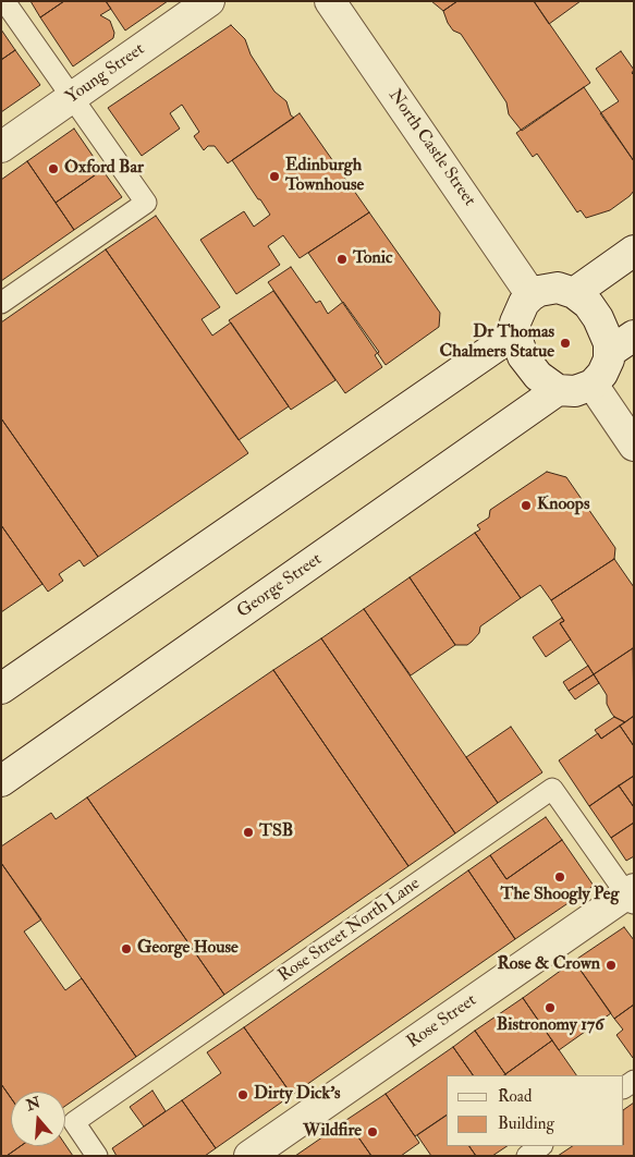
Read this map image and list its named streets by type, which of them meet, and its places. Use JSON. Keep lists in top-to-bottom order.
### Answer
{
  "streets": {
    "street": [
      "Young Street",
      "North Castle Street",
      "George Street",
      "Rose Street"
    ],
    "lane": ["Rose Street North Lane"]
  },
  "crossings": [
    ["North Castle Street", "George Street"],
    ["Rose Street North Lane", "Rose Street"]
  ],
  "places": [
    "Oxford Bar",
    "Edinburgh Townhouse",
    "Tonic",
    "Dr Thomas Chalmers Statue",
    "Knoops",
    "TSB",
    "The Shoogly Peg",
    "George House",
    "Rose & Crown",
    "Bistronomy 176",
    "Dirty Dick's",
    "Wildfire"
  ],
  "legend": ["Road", "Building"],
  "north": "top"
}
